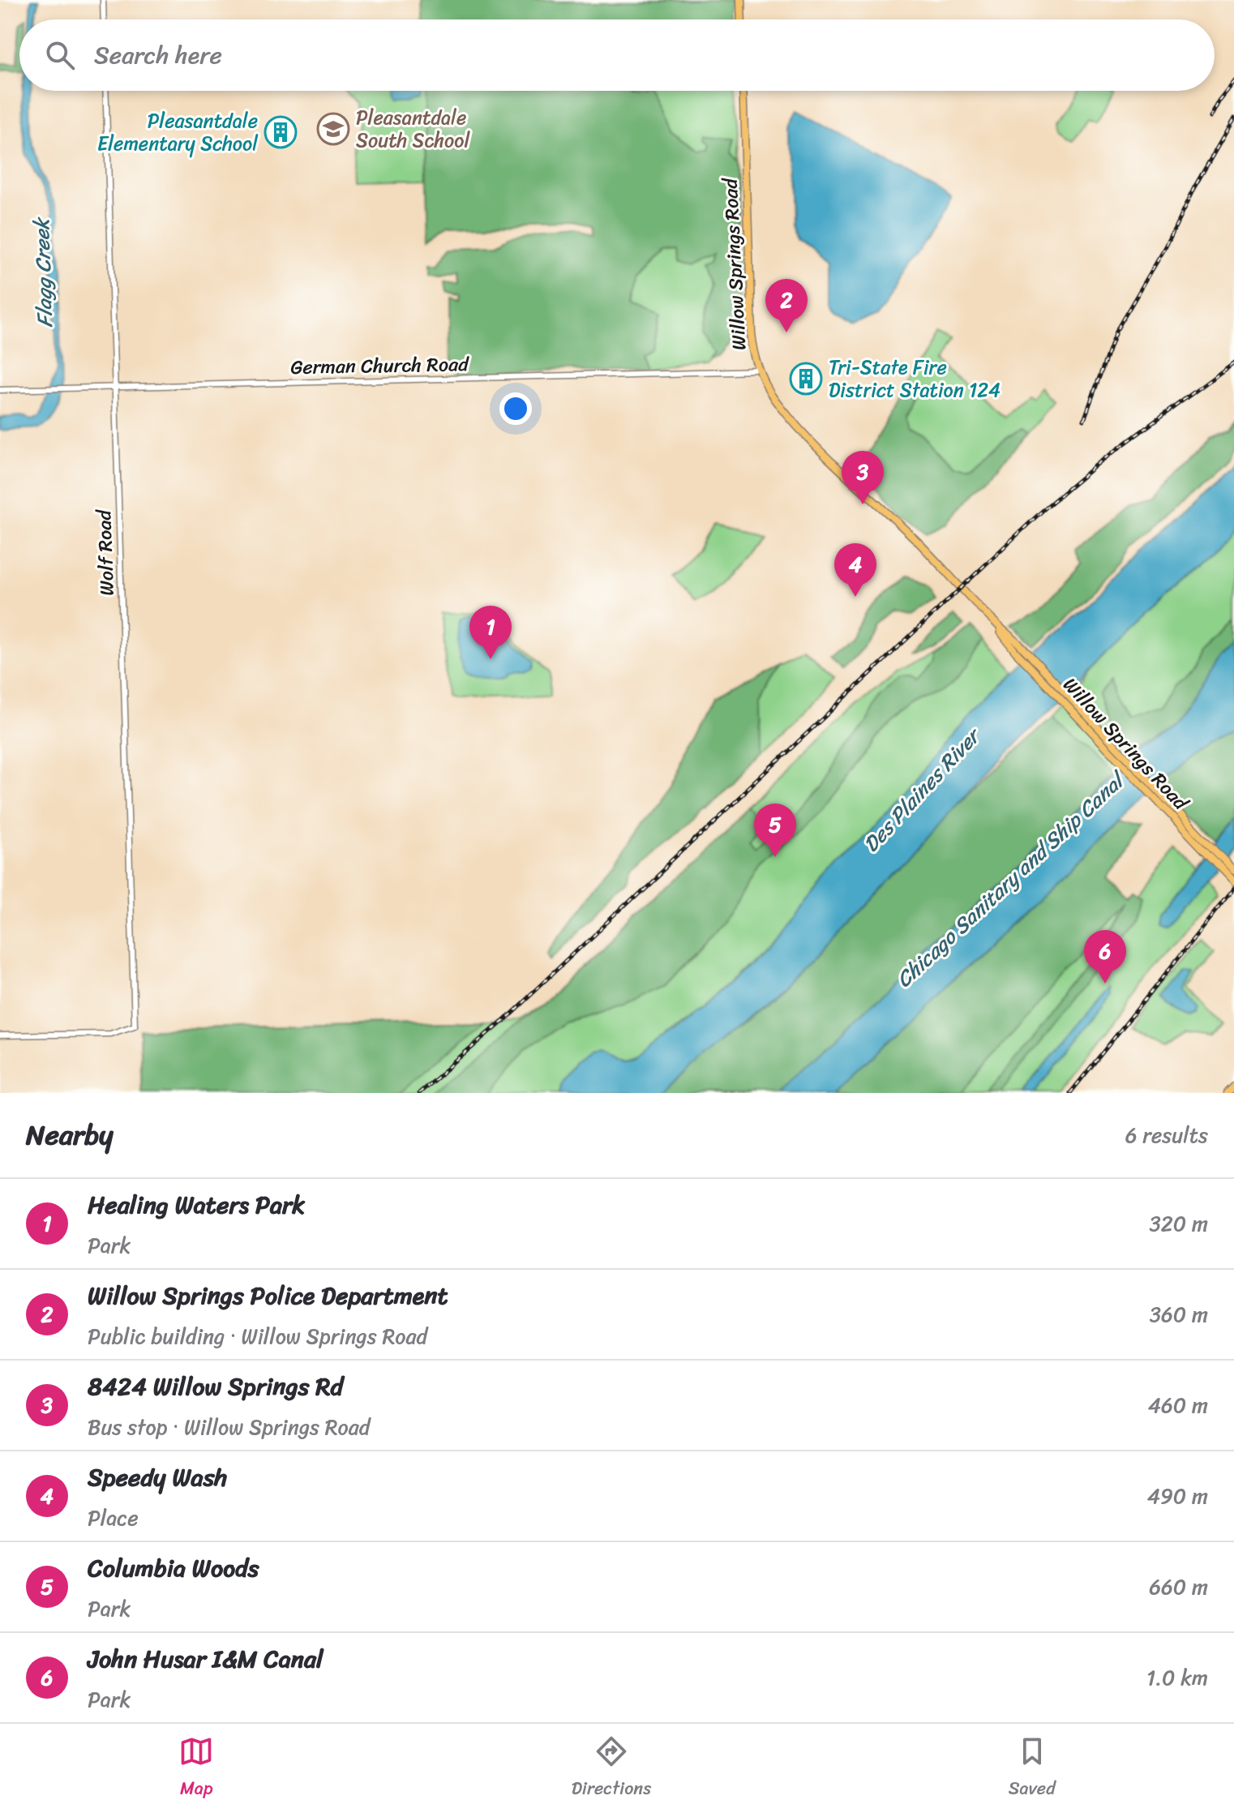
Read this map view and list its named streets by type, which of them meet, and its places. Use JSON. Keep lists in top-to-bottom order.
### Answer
{
  "streets": {
    "main road": ["Willow Springs Road"],
    "street": ["German Church Road", "Wolf Road"]
  },
  "crossings": [
    ["Willow Springs Road", "German Church Road"],
    ["German Church Road", "Wolf Road"]
  ],
  "water": ["Flagg Creek", "Des Plaines River", "Chicago Sanitary and Ship Canal"],
  "places": {
    "school or university": ["Pleasantdale South School"],
    "building": ["Pleasantdale Elementary School", "Tri-State Fire District Station 124"]
  },
  "page": {
    "search": "Search here",
    "pins": [
      "2",
      "3",
      "4",
      "1",
      "5",
      "6"
    ],
    "heading": ["Nearby", "6 results"],
    "list": [
      {
        "mark": "1",
        "name": "Healing Waters Park",
        "note": "Park",
        "value": "320 m"
      },
      {
        "mark": "2",
        "name": "Willow Springs Police Department",
        "note": "Public building · Willow Springs Road",
        "value": "360 m"
      },
      {
        "mark": "3",
        "name": "8424 Willow Springs Rd",
        "note": "Bus stop · Willow Springs Road",
        "value": "460 m"
      },
      {
        "mark": "4",
        "name": "Speedy Wash",
        "note": "Place",
        "value": "490 m"
      },
      {
        "mark": "5",
        "name": "Columbia Woods",
        "note": "Park",
        "value": "660 m"
      },
      {
        "mark": "6",
        "name": "John Husar I&M Canal",
        "note": "Park",
        "value": "1.0 km"
      }
    ],
    "nav": ["Map", "Directions", "Saved"]
  }
}
